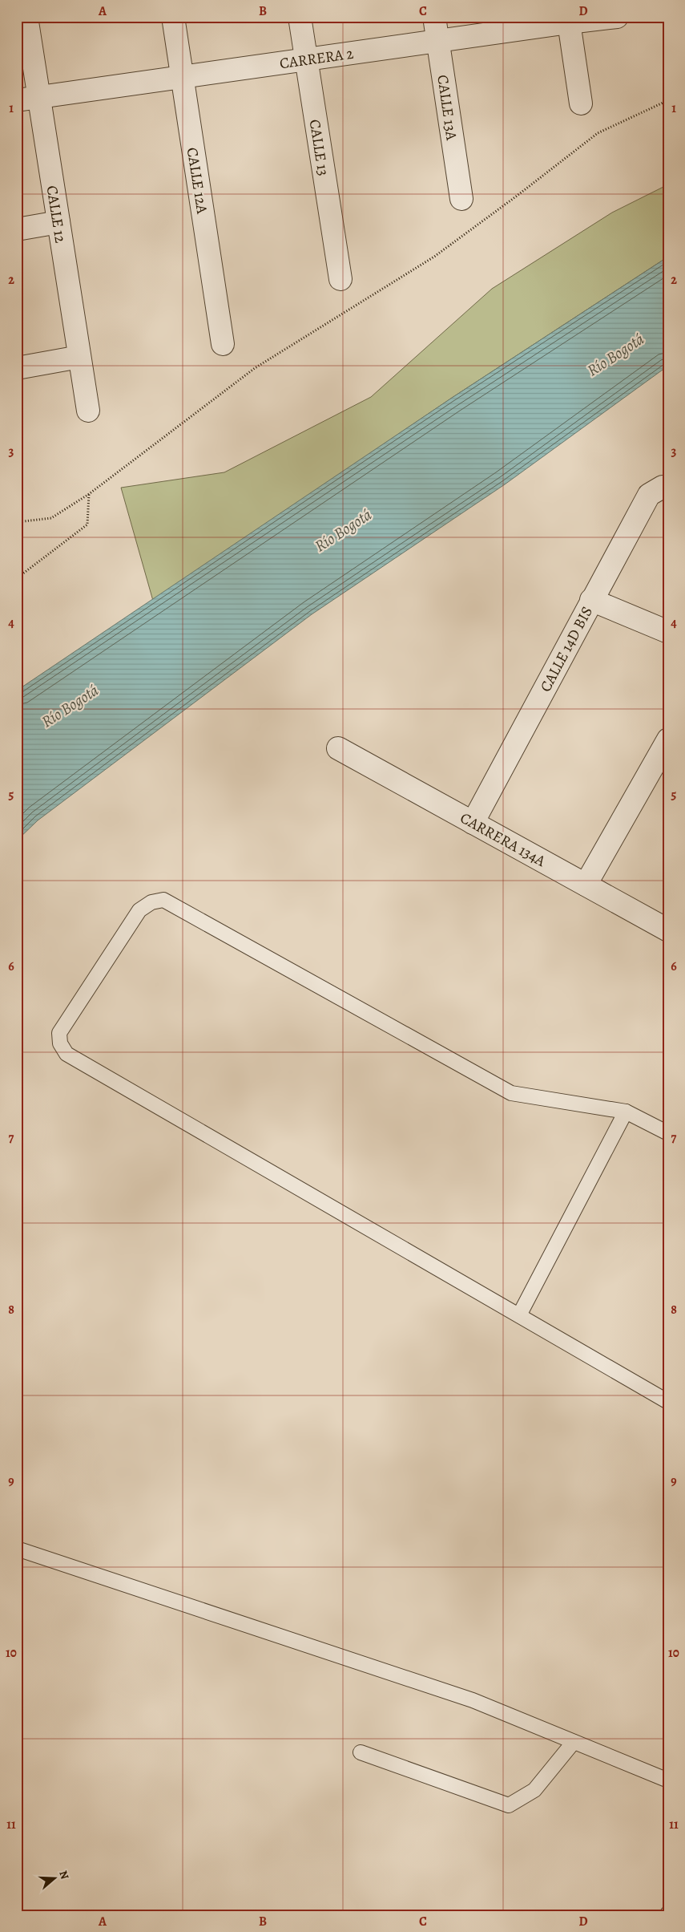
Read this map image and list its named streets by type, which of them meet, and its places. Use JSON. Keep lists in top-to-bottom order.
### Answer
{
  "streets": {
    "street": [
      "CARRERA 2",
      "CALLE 13A",
      "CALLE 13",
      "CALLE 12A",
      "CALLE 12",
      "CALLE 14D BIS",
      "CARRERA 134A"
    ]
  },
  "crossings": [
    ["CARRERA 2", "CALLE 13A"],
    ["CARRERA 2", "CALLE 13"],
    ["CARRERA 2", "CALLE 12A"],
    ["CARRERA 2", "CALLE 12"],
    ["CALLE 14D BIS", "CARRERA 134A"]
  ],
  "water": ["Río Bogotá"],
  "north": "right",
  "grid": {
    "columns": [
      "A",
      "B",
      "C",
      "D"
    ],
    "rows": [
      "1",
      "2",
      "3",
      "4",
      "5",
      "6",
      "7",
      "8",
      "9",
      "10",
      "11"
    ]
  }
}
